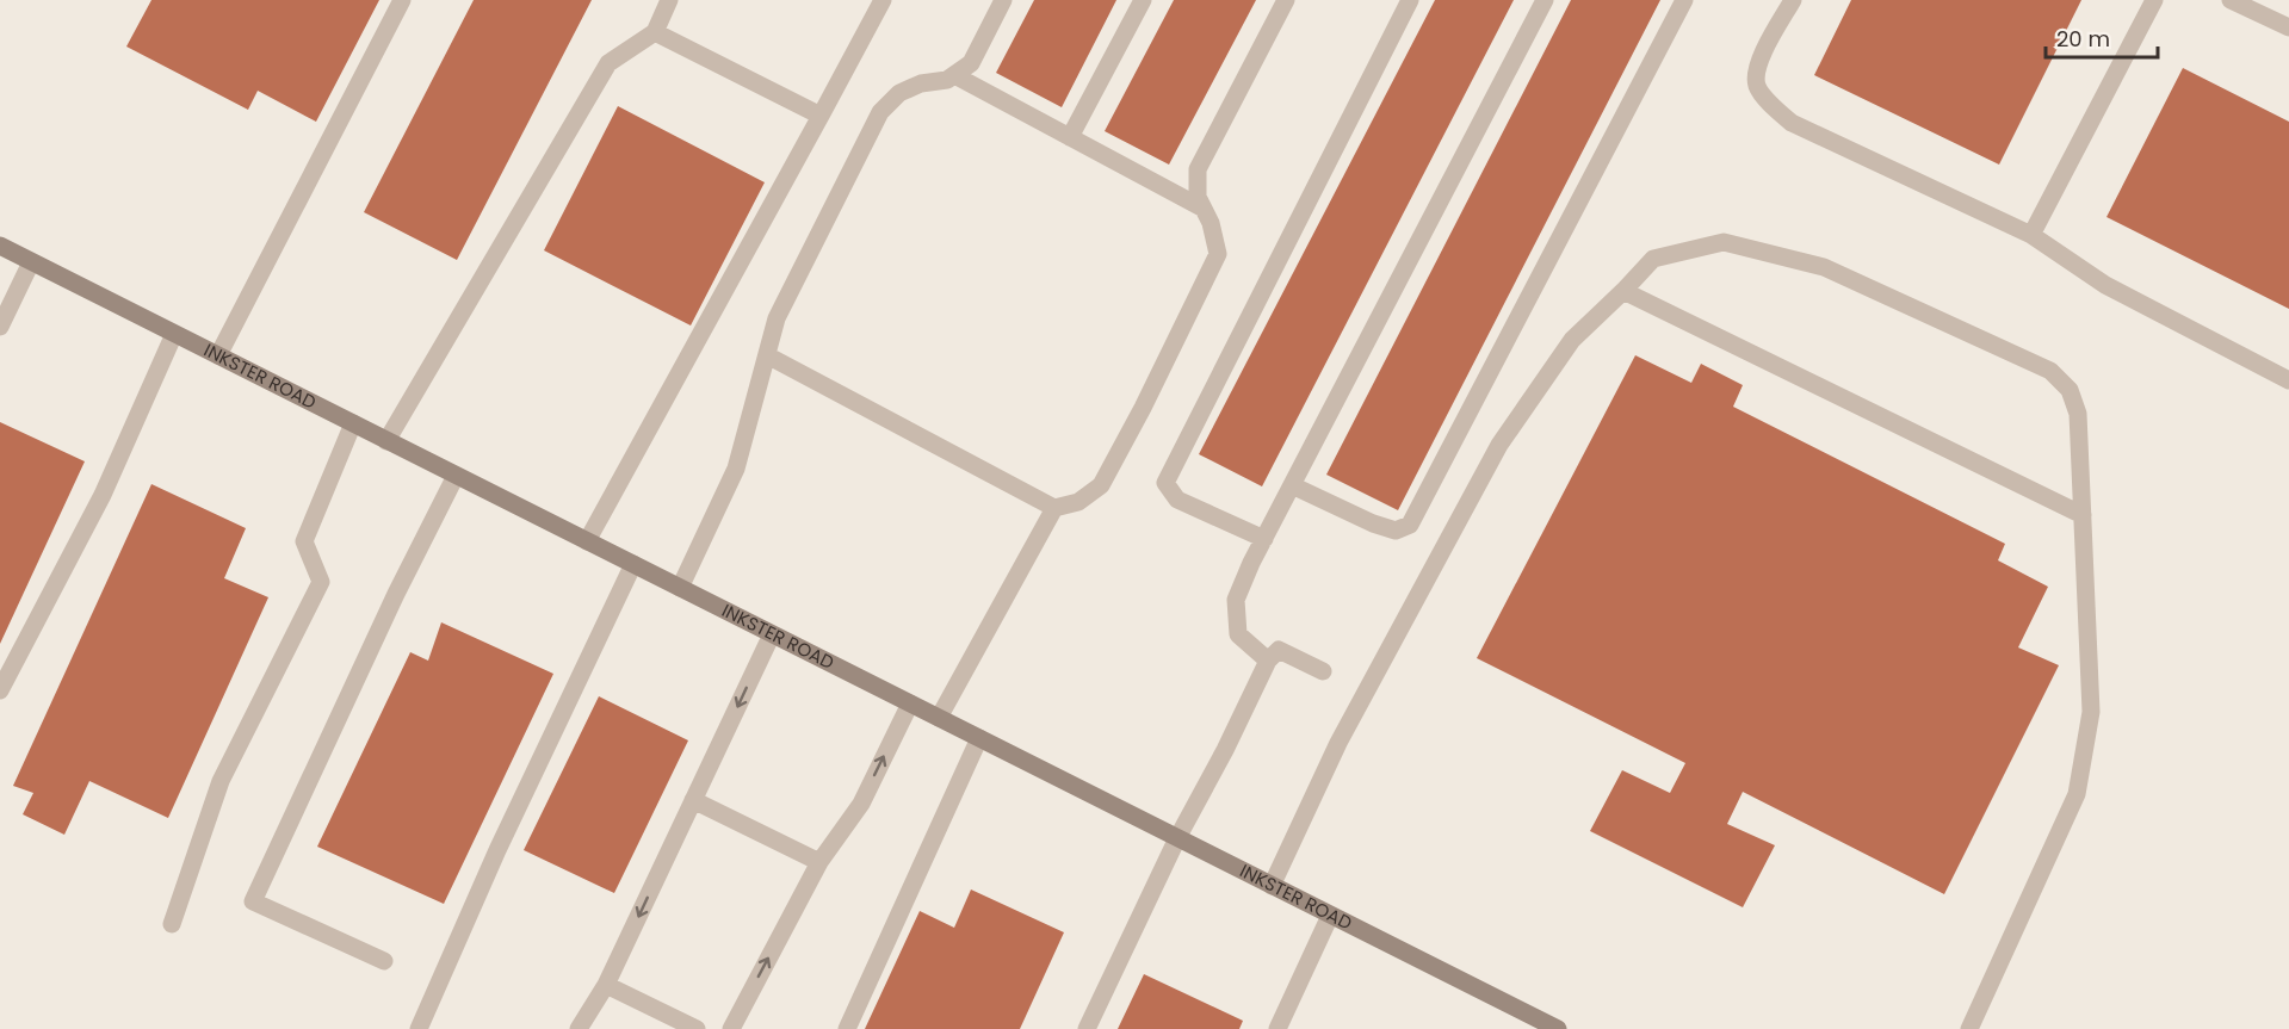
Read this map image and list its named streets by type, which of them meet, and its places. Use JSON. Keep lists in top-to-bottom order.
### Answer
{
  "streets": {
    "main road": ["INKSTER ROAD"]
  },
  "scale_bar": "20 m"
}
